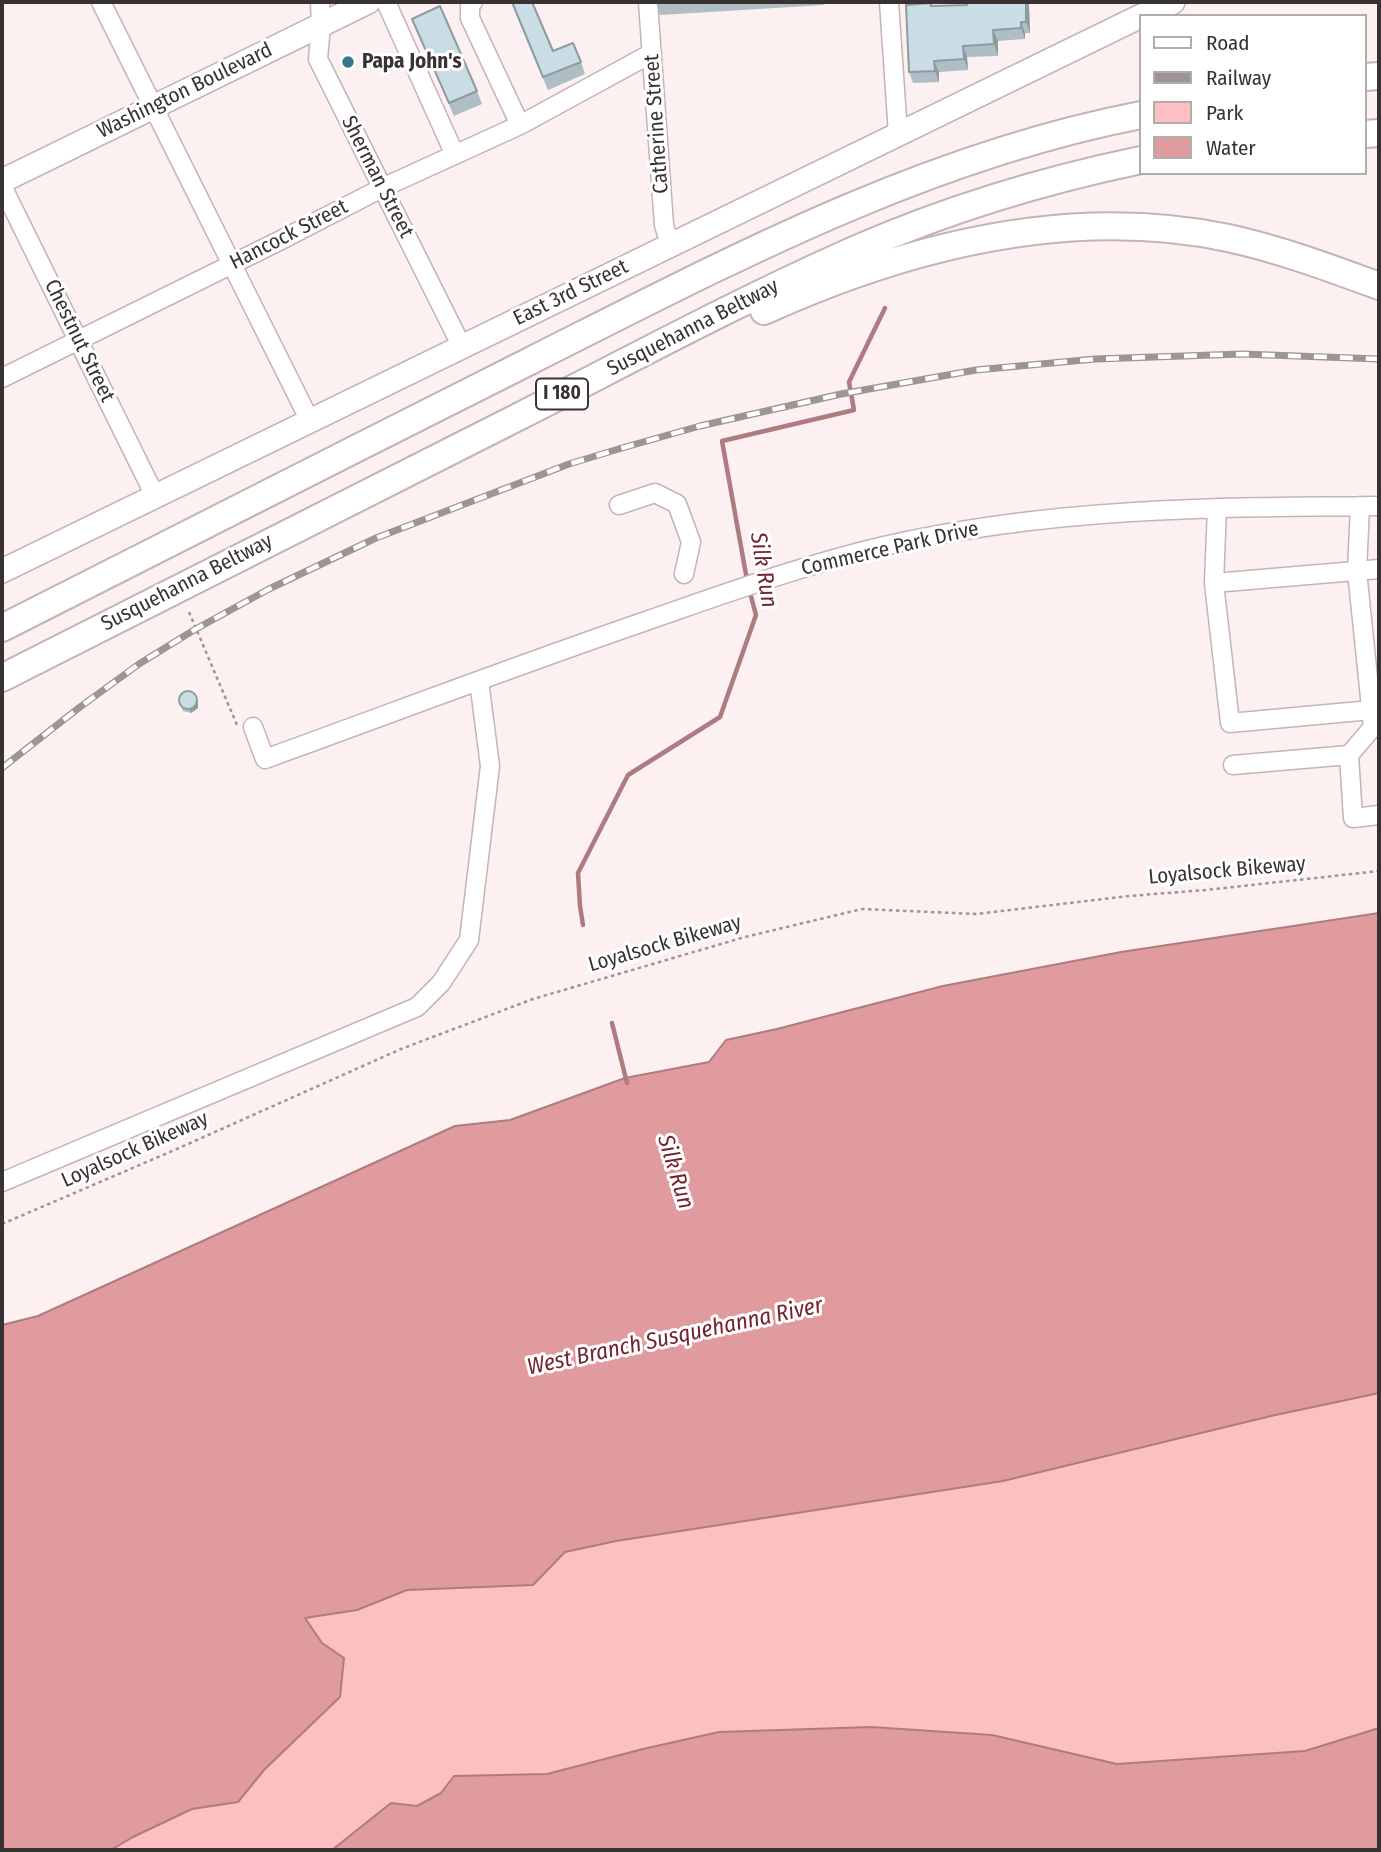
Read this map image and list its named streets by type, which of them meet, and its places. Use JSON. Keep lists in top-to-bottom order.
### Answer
{
  "streets": {
    "highway": ["Susquehanna Beltway", "I 180"],
    "main road": ["Washington Boulevard", "East 3rd Street"],
    "street": [
      "Catherine Street",
      "Sherman Street",
      "Hancock Street",
      "Chestnut Street",
      "Commerce Park Drive"
    ],
    "path": ["Loyalsock Bikeway"]
  },
  "crossings": [
    ["Washington Boulevard", "Sherman Street"],
    ["Washington Boulevard", "Chestnut Street"],
    ["Catherine Street", "Hancock Street"],
    ["Catherine Street", "East 3rd Street"],
    ["Sherman Street", "Hancock Street"],
    ["Sherman Street", "East 3rd Street"],
    ["Hancock Street", "Chestnut Street"],
    ["East 3rd Street", "Chestnut Street"]
  ],
  "water": ["Silk Run", "West Branch Susquehanna River"],
  "places": ["Papa John's"],
  "legend": [
    "Road",
    "Railway",
    "Park",
    "Water"
  ]
}
